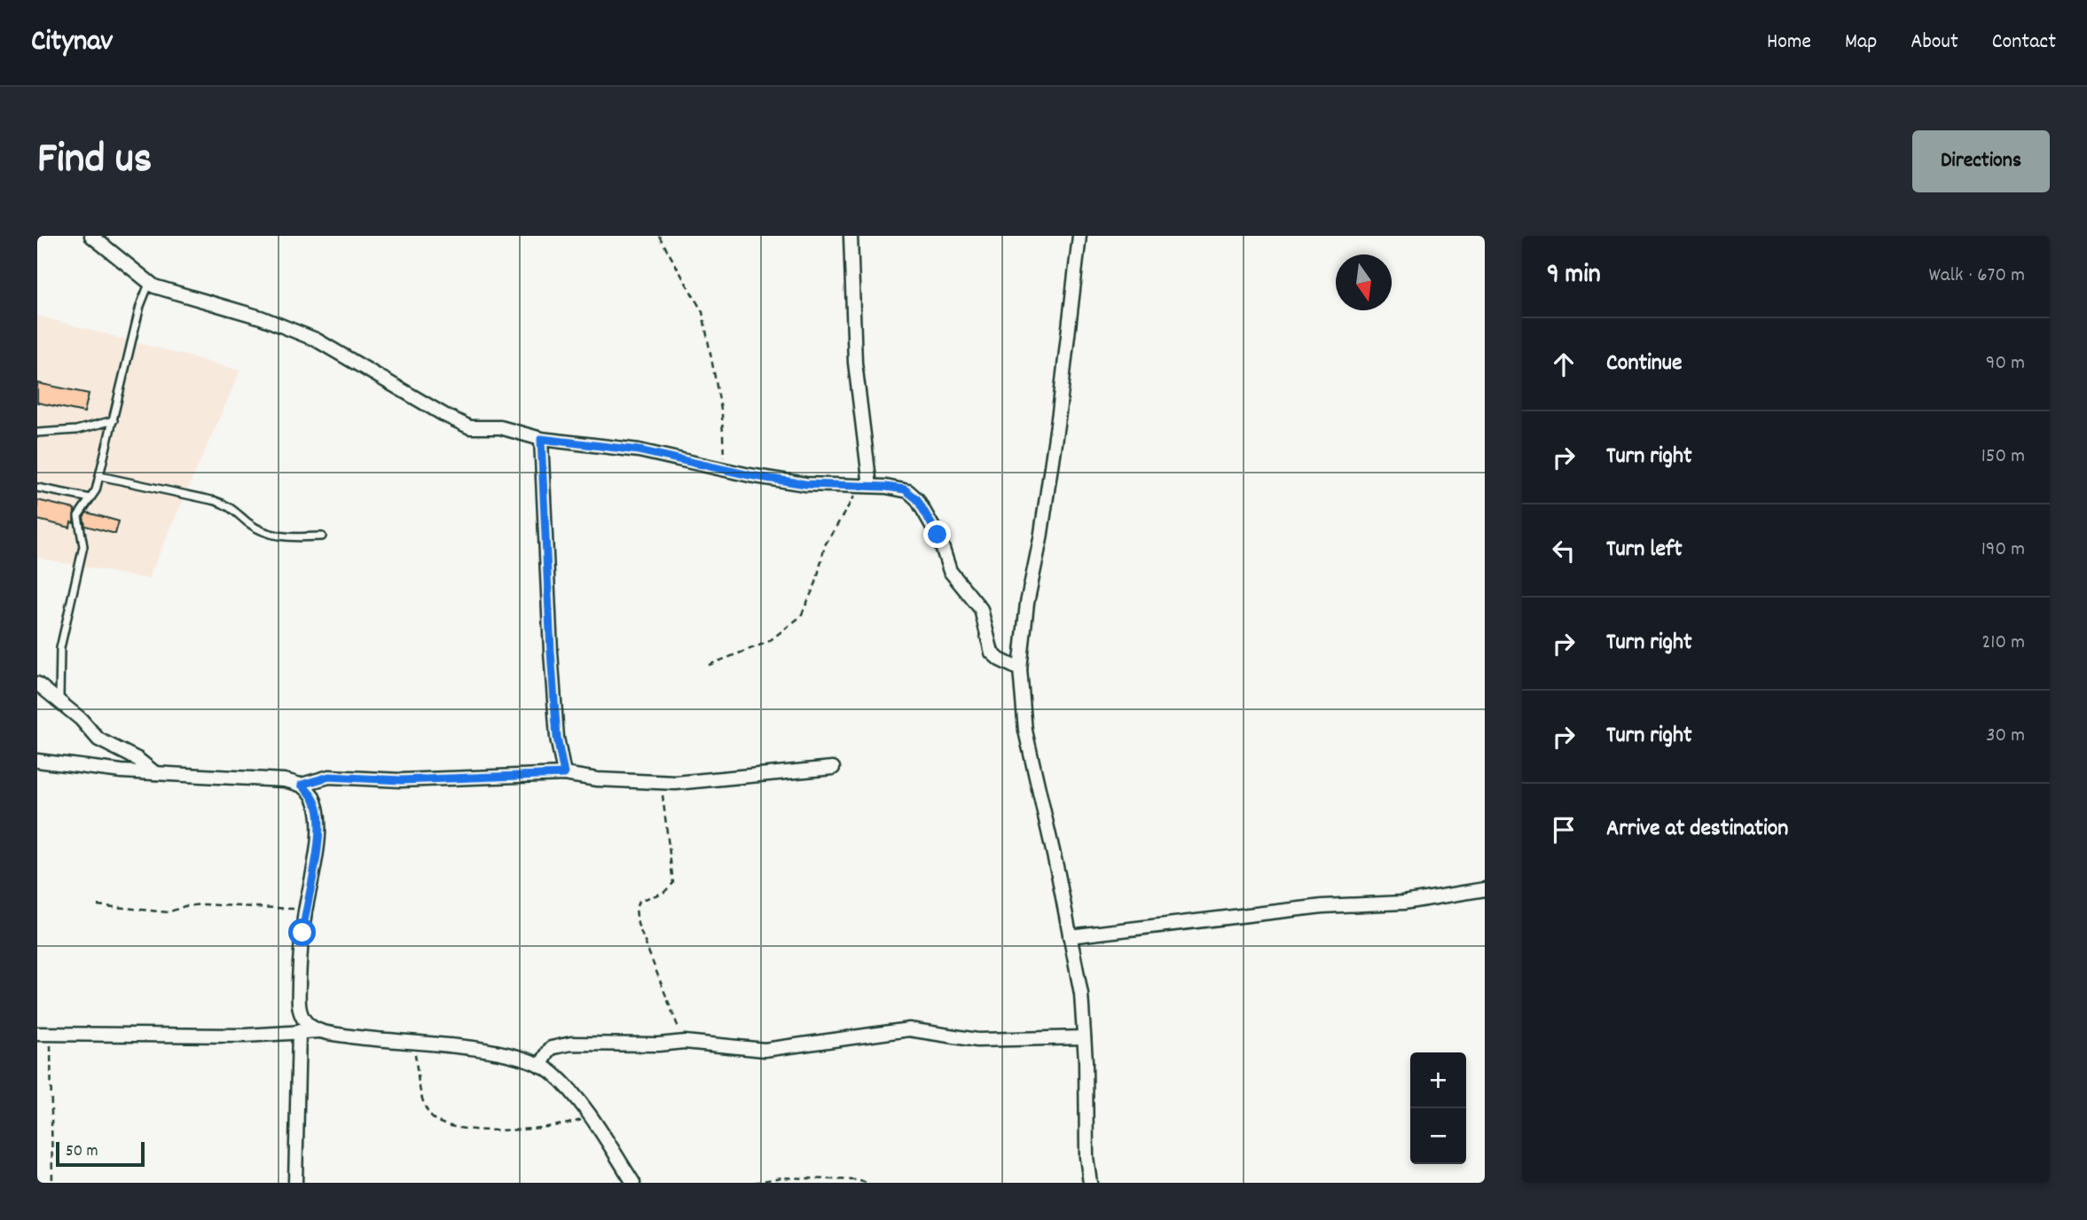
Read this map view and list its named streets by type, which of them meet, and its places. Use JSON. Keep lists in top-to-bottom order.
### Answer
{
  "scale_bar": "50 m",
  "north": "bottom",
  "page": {
    "header": "Citynav",
    "nav": [
      "Home",
      "Map",
      "About",
      "Contact"
    ],
    "title": "Find us",
    "buttons": "Directions",
    "heading": ["9 min", "Walk · 670 m"],
    "list": [
      ["Continue", "90 m"],
      ["Turn right", "150 m"],
      ["Turn left", "190 m"],
      ["Turn right", "210 m"],
      ["Turn right", "30 m"],
      "Arrive at destination"
    ],
    "map_buttons": ["+", "−"],
    "scale": "50 m"
  }
}
